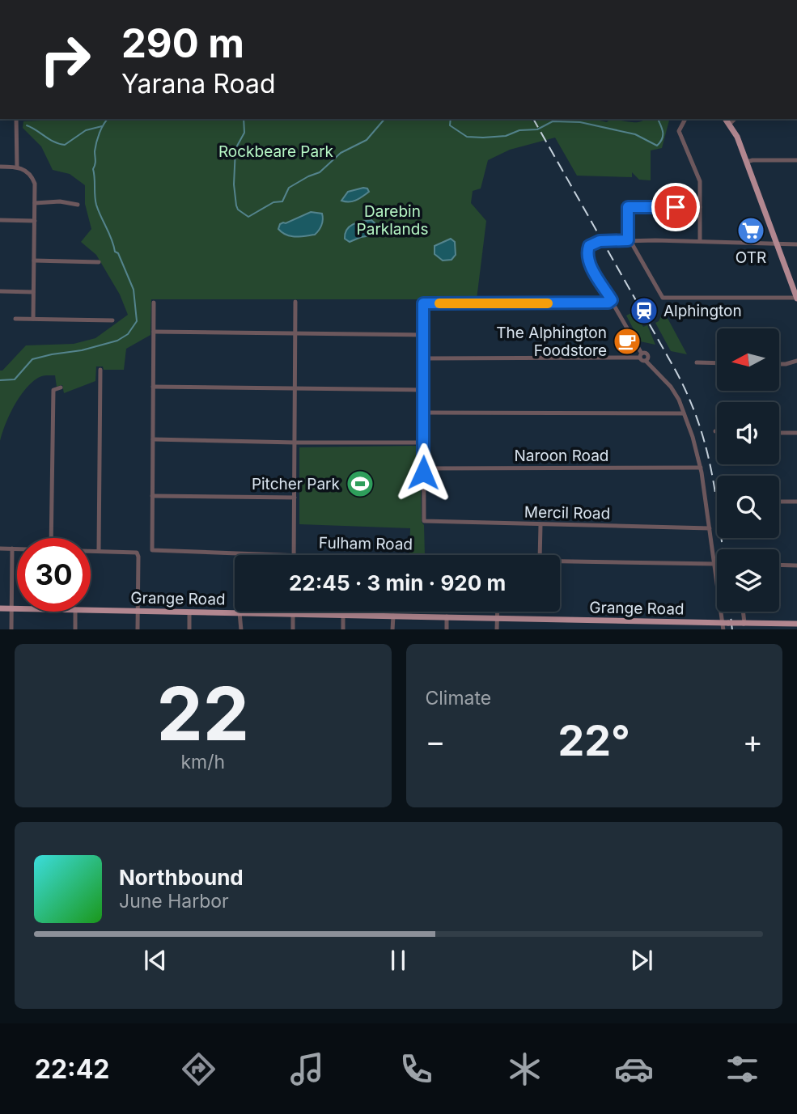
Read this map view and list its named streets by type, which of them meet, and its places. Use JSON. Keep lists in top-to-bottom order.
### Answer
{
  "streets": {
    "main road": ["Grange Road"],
    "street": ["Naroon Road", "Mercil Road", "Fulham Road"]
  },
  "crossings": [
    ["Naroon Road", "Mercil Road"]
  ],
  "parks": ["Rockbeare Park", "Darebin Parklands"],
  "places": {
    "supermarket": ["OTR"],
    "station": ["Alphington"],
    "cafe": ["The Alphington Foodstore"],
    "sports": ["Pitcher Park"]
  },
  "north": "left",
  "page": {
    "turn": ["290 m", "Yarana Road"],
    "limit": "30",
    "trip": "22:45 · 3 min · 920 m",
    "tile": [
      ["22", "km/h"],
      "Climate"
    ],
    "heat": ["−", "22°", "+"],
    "song": ["Northbound", "June Harbor"],
    "tabs": "22:42"
  }
}
